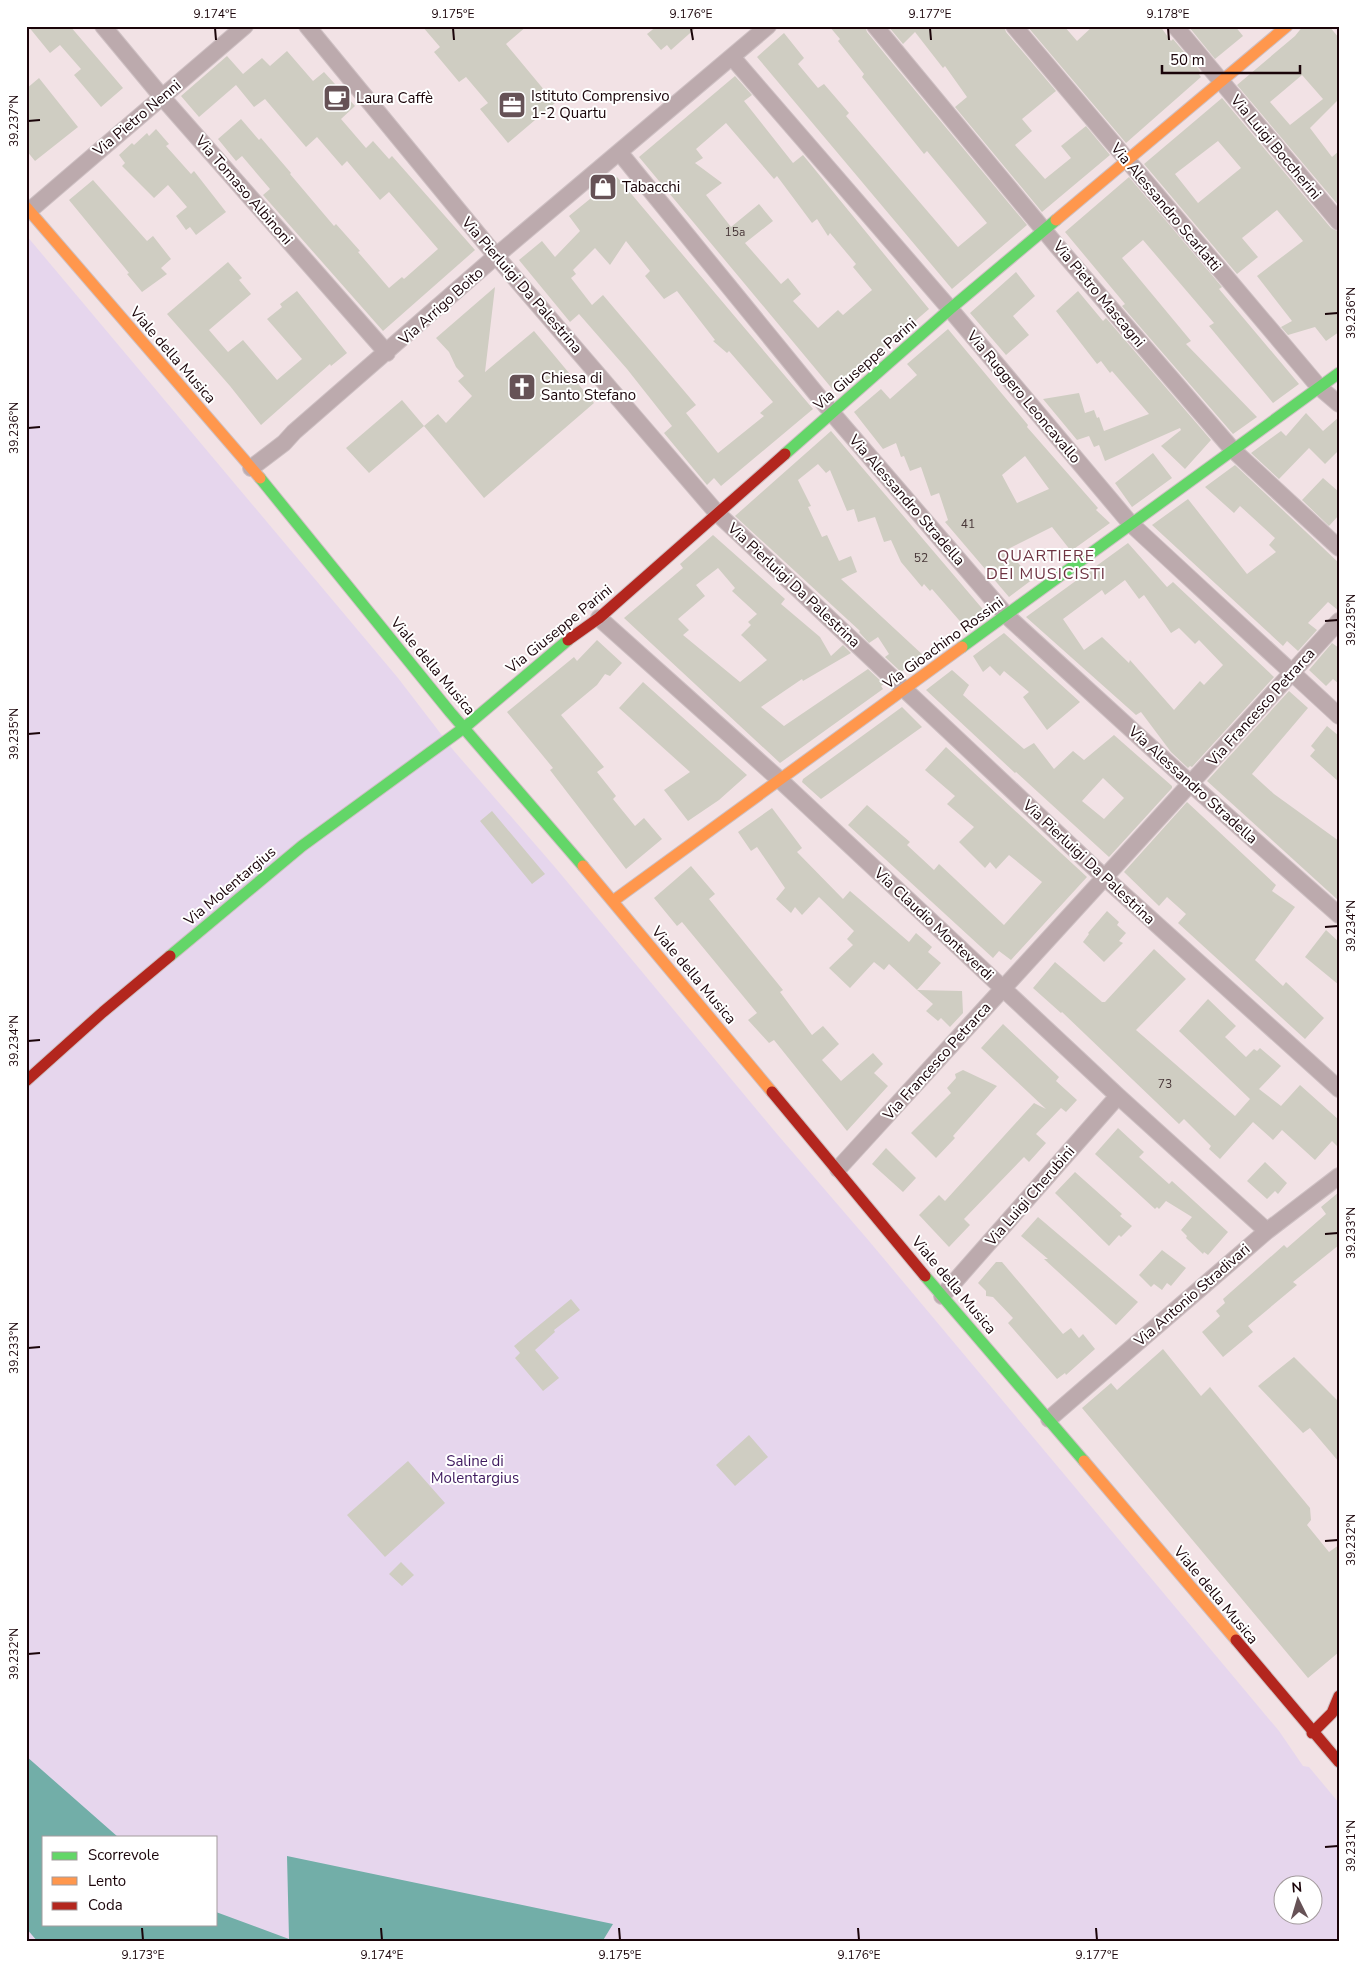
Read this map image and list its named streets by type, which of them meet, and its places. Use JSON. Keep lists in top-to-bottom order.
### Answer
{
  "streets": {
    "street": [
      "Via Pietro Nenni",
      "Via Luigi Boccherini",
      "Via Tomaso Albinoni",
      "Via Alessandro Scarlatti",
      "Via Pierluigi Da Palestrina",
      "Via Pietro Mascagni",
      "Via Arrigo Boito",
      "Viale della Musica",
      "Via Giuseppe Parini",
      "Via Ruggero Leoncavallo",
      "Via Alessandro Stradella",
      "Via Gioachino Rossini",
      "Via Francesco Petrarca",
      "Via Molentargius",
      "Via Claudio Monteverdi",
      "Via Luigi Cherubini",
      "Via Antonio Stradivari"
    ]
  },
  "crossings": [
    ["Via Pietro Nenni", "Via Tomaso Albinoni"],
    ["Via Pietro Nenni", "Viale della Musica"],
    ["Via Luigi Boccherini", "Via Giuseppe Parini"],
    ["Via Tomaso Albinoni", "Via Arrigo Boito"],
    ["Via Alessandro Scarlatti", "Via Giuseppe Parini"],
    ["Via Alessandro Scarlatti", "Via Gioachino Rossini"],
    ["Via Pierluigi Da Palestrina", "Via Arrigo Boito"],
    ["Via Pierluigi Da Palestrina", "Via Giuseppe Parini"],
    ["Via Pierluigi Da Palestrina", "Via Gioachino Rossini"],
    ["Via Pierluigi Da Palestrina", "Via Francesco Petrarca"],
    ["Via Pietro Mascagni", "Via Giuseppe Parini"],
    ["Via Pietro Mascagni", "Via Gioachino Rossini"],
    ["Via Arrigo Boito", "Viale della Musica"],
    ["Via Arrigo Boito", "Via Ruggero Leoncavallo"],
    ["Via Arrigo Boito", "Via Alessandro Stradella"],
    ["Viale della Musica", "Via Giuseppe Parini"],
    ["Viale della Musica", "Via Gioachino Rossini"],
    ["Viale della Musica", "Via Francesco Petrarca"],
    ["Viale della Musica", "Via Molentargius"],
    ["Viale della Musica", "Via Luigi Cherubini"],
    ["Viale della Musica", "Via Antonio Stradivari"],
    ["Via Giuseppe Parini", "Via Ruggero Leoncavallo"],
    ["Via Giuseppe Parini", "Via Alessandro Stradella"],
    ["Via Giuseppe Parini", "Via Molentargius"],
    ["Via Giuseppe Parini", "Via Claudio Monteverdi"],
    ["Via Ruggero Leoncavallo", "Via Gioachino Rossini"],
    ["Via Ruggero Leoncavallo", "Via Francesco Petrarca"],
    ["Via Alessandro Stradella", "Via Gioachino Rossini"],
    ["Via Alessandro Stradella", "Via Francesco Petrarca"],
    ["Via Gioachino Rossini", "Via Claudio Monteverdi"],
    ["Via Francesco Petrarca", "Via Claudio Monteverdi"],
    ["Via Claudio Monteverdi", "Via Luigi Cherubini"],
    ["Via Claudio Monteverdi", "Via Antonio Stradivari"]
  ],
  "districts": ["QUARTIERE DEI MUSICISTI"],
  "parks": ["Saline di Molentargius"],
  "places": {
    "cafe": ["Laura Caffè"],
    "office": ["Istituto Comprensivo 1-2 Quartu"],
    "shop": ["Tabacchi"],
    "church": ["Chiesa di Santo Stefano"]
  },
  "house_numbers": [
    "15a",
    "41",
    "52",
    "73"
  ],
  "legend": ["Scorrevole", "Lento", "Coda"],
  "scale_bar": "50 m",
  "north": "top",
  "coordinates": [
    "9.174°E",
    "9.175°E",
    "9.176°E",
    "9.177°E",
    "9.178°E",
    "39.237°N",
    "39.236°N",
    "39.235°N",
    "39.234°N",
    "39.233°N",
    "39.232°N",
    "39.231°N",
    "9.173°E"
  ]
}
